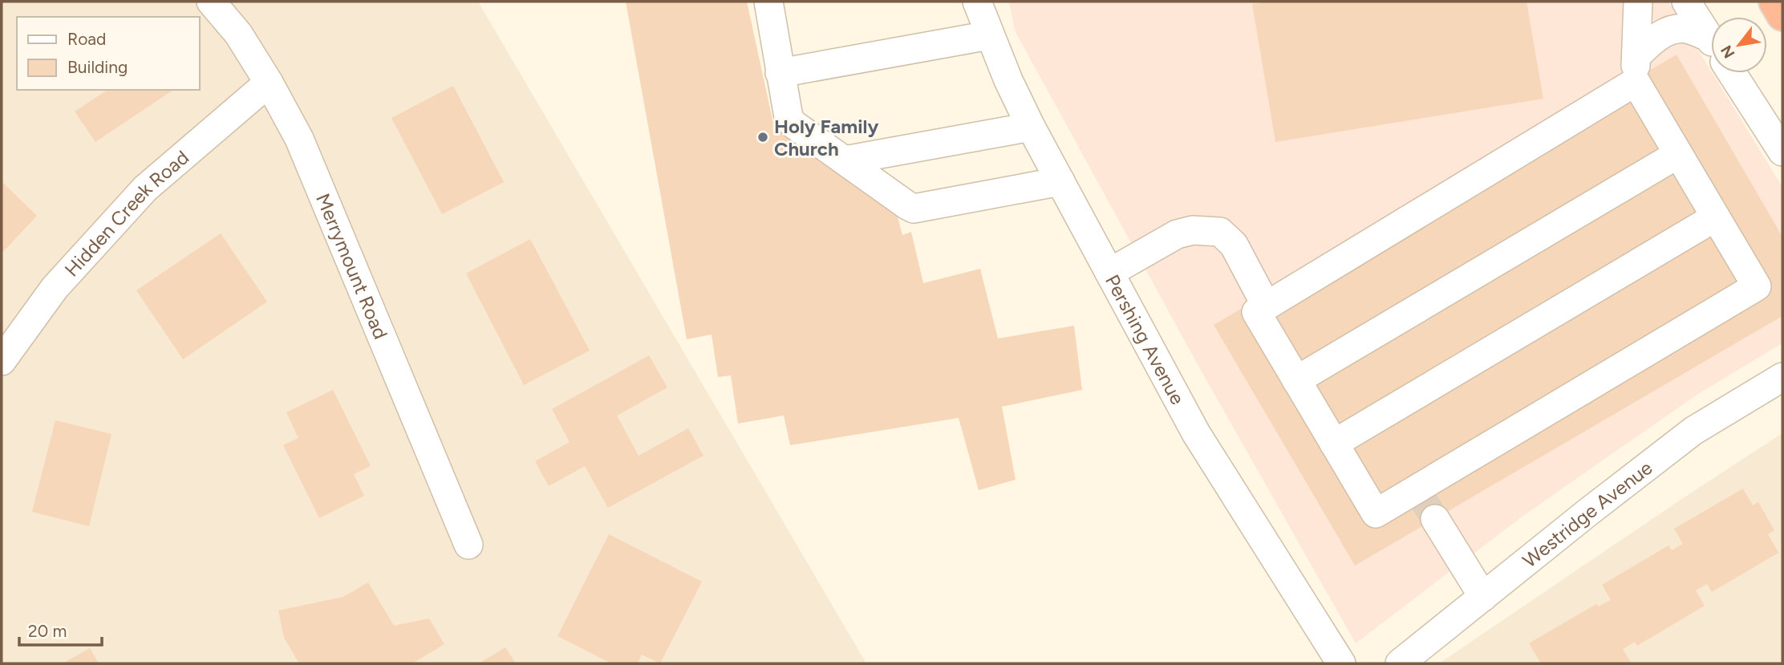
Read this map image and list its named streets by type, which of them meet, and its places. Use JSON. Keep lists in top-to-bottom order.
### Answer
{
  "streets": {
    "street": [
      "Hidden Creek Road",
      "Merrymount Road",
      "Pershing Avenue",
      "Westridge Avenue"
    ]
  },
  "crossings": [
    ["Hidden Creek Road", "Merrymount Road"]
  ],
  "places": ["Holy Family Church"],
  "legend": ["Road", "Building"],
  "scale_bar": "20 m",
  "north": "bottom left"
}
